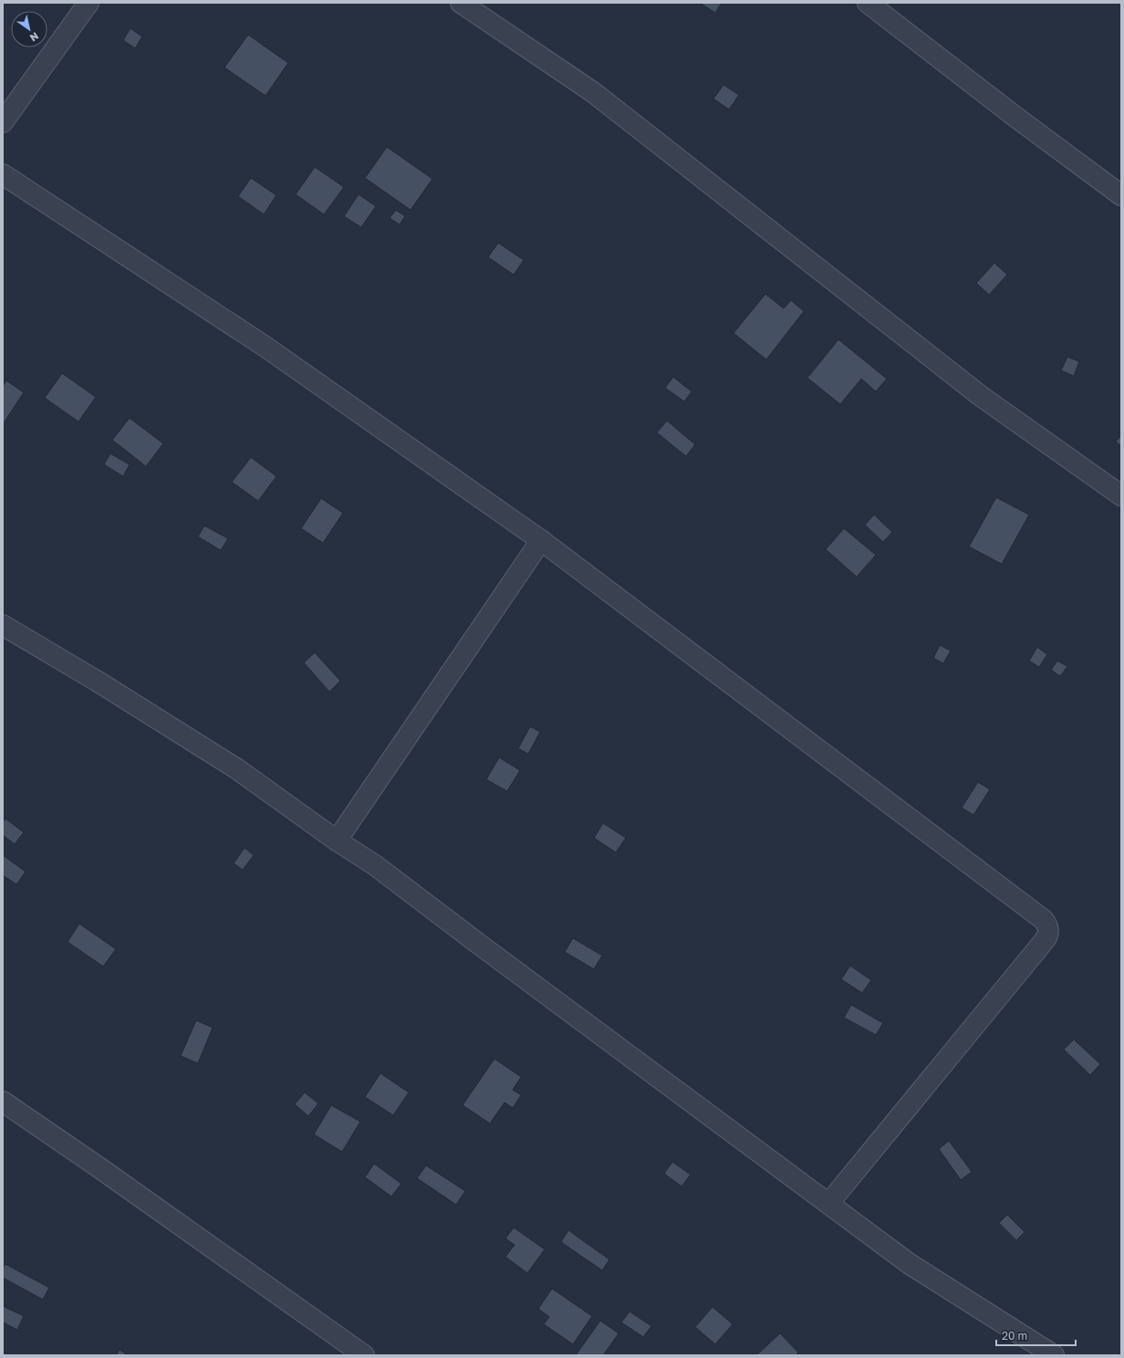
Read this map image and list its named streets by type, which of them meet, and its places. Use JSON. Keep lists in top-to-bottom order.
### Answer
{
  "scale_bar": "20 m",
  "north": "bottom right"
}
